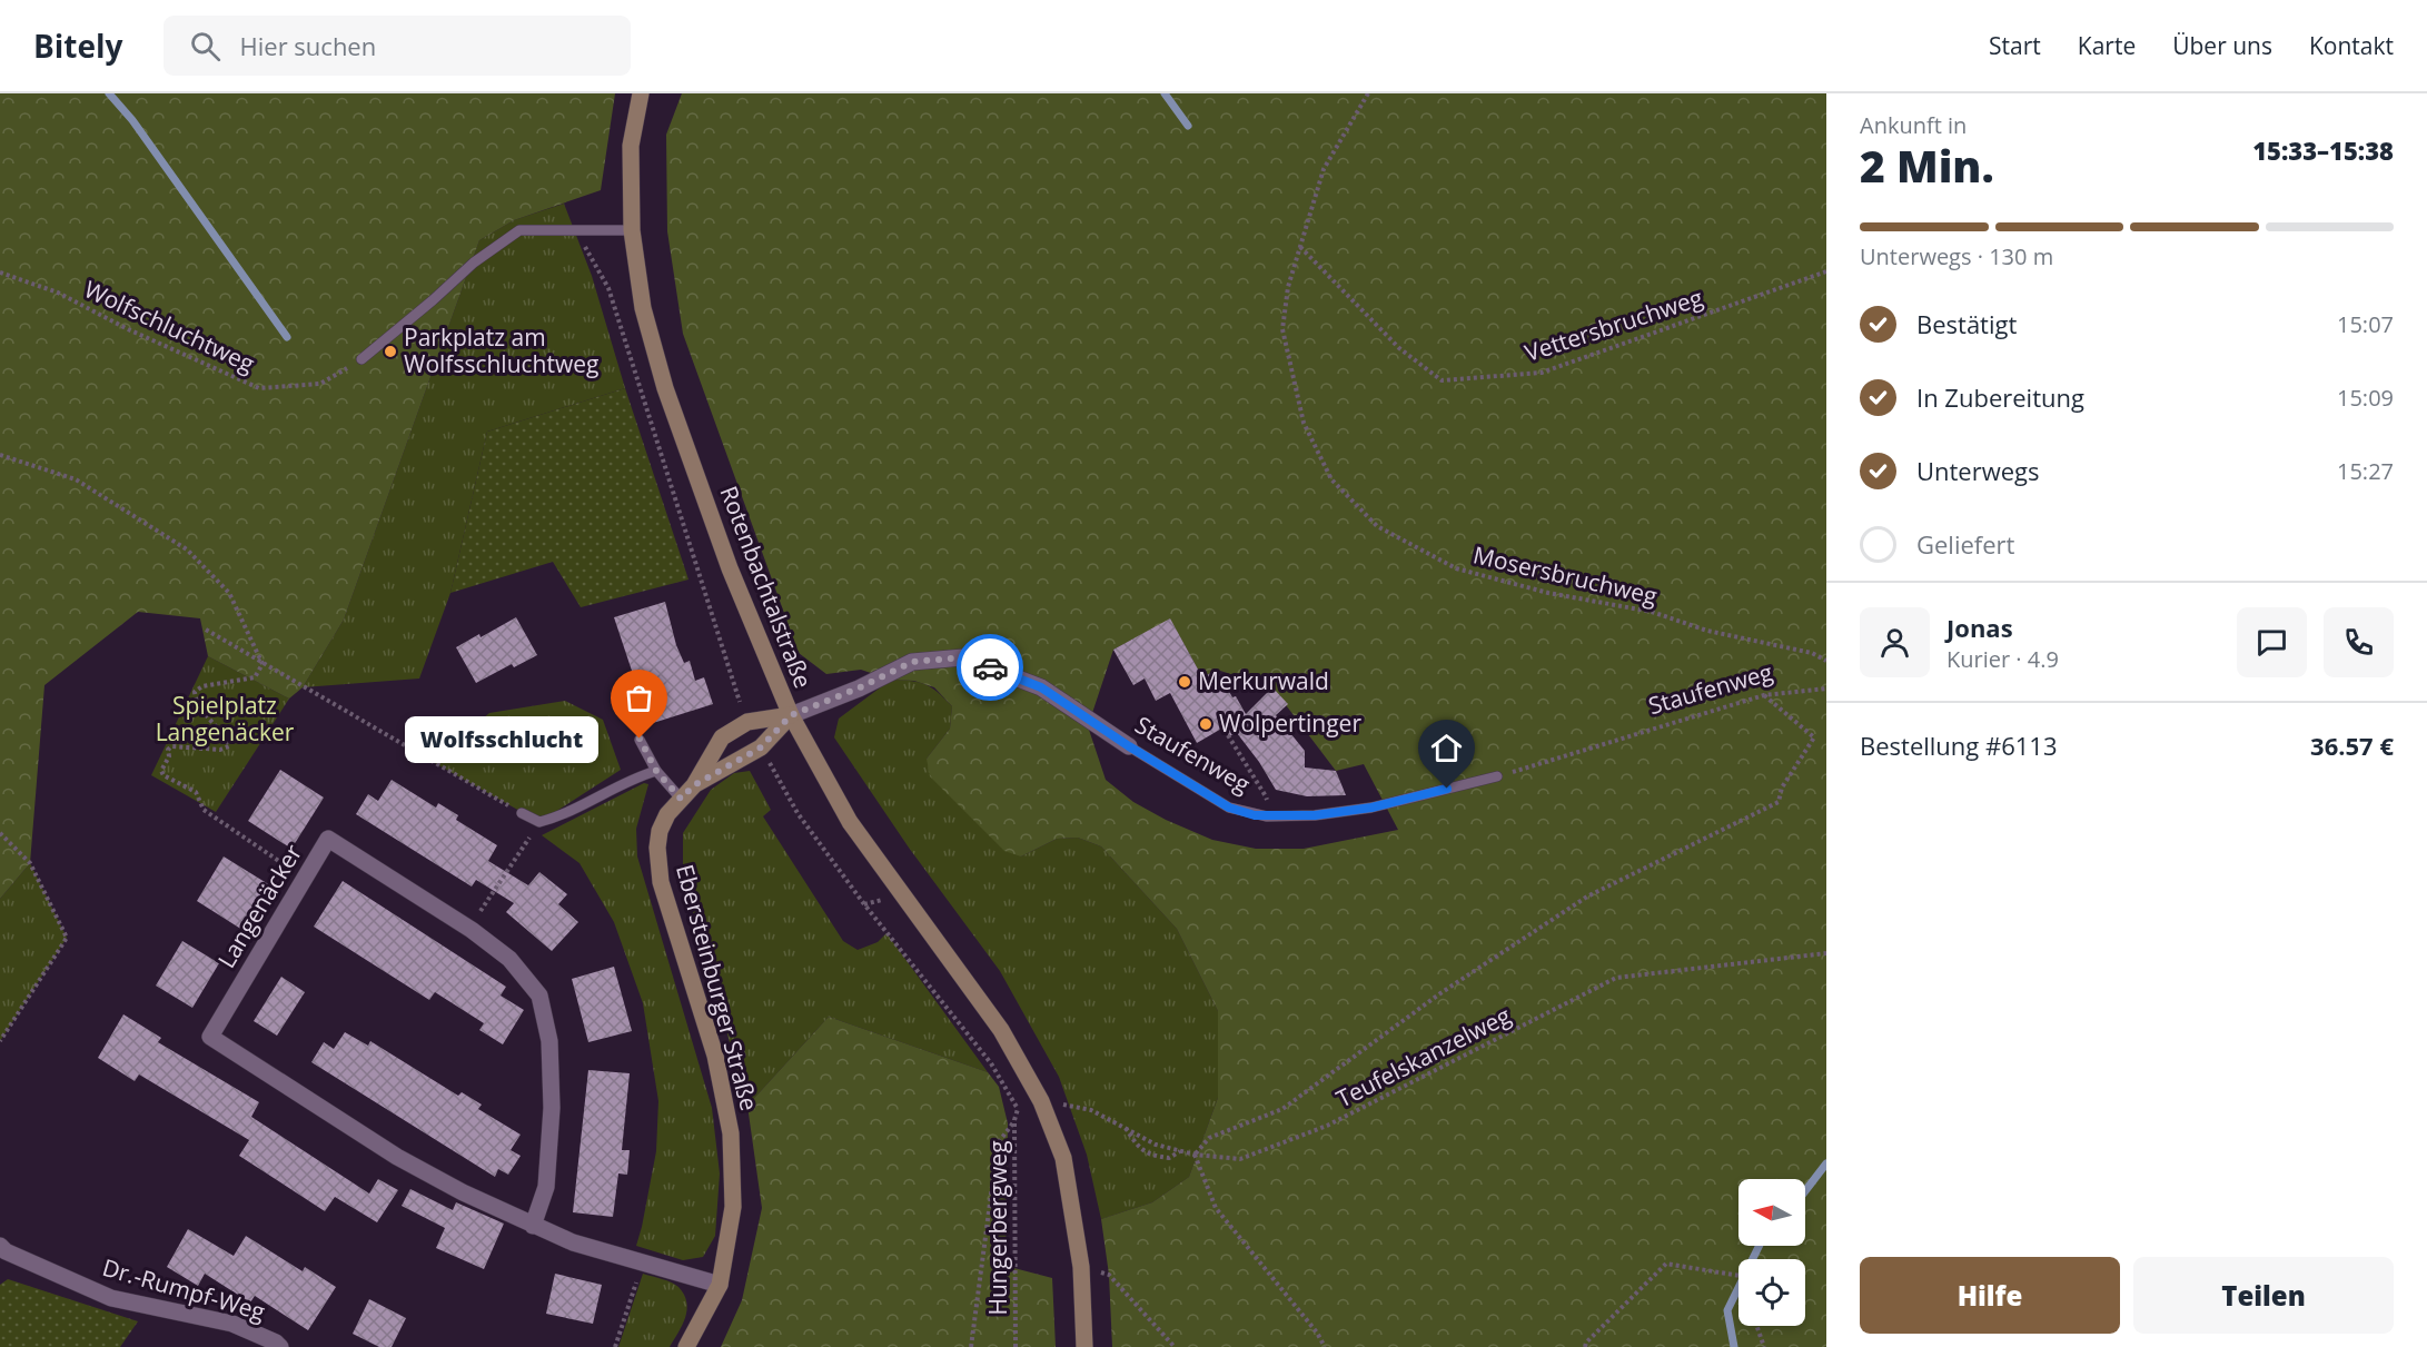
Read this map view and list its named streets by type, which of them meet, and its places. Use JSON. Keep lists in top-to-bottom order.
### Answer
{
  "streets": {
    "main road": ["Rotenbachtalstraße", "Ebersteinburger Straße"],
    "street": ["Staufenweg", "Langenäcker", "Dr.-Rumpf-Weg"],
    "path": [
      "Vettersbruchweg",
      "Wolfschluchtweg",
      "Mosersbruchweg",
      "Teufelskanzelweg",
      "Hungerbergweg"
    ]
  },
  "crossings": [
    ["Vettersbruchweg", "Mosersbruchweg"],
    ["Rotenbachtalstraße", "Staufenweg"],
    ["Rotenbachtalstraße", "Ebersteinburger Straße"],
    ["Rotenbachtalstraße", "Teufelskanzelweg"],
    ["Staufenweg", "Ebersteinburger Straße"],
    ["Langenäcker", "Ebersteinburger Straße"],
    ["Ebersteinburger Straße", "Hungerbergweg"]
  ],
  "parks": ["Spielplatz Langenäcker"],
  "places": [
    "Parkplatz am Wolfsschluchtweg",
    "Merkurwald",
    "Wolpertinger",
    "Wolfsschlucht"
  ],
  "north": "left",
  "page": {
    "header": "Bitely",
    "search": "Hier suchen",
    "nav": [
      "Start",
      "Karte",
      "Über uns",
      "Kontakt"
    ],
    "heading": ["2 Min.", "Ankunft in", "15:33–15:38"],
    "panel": [
      "Jonas",
      "Kurier · 4.9",
      "Bestellung #6113",
      "36.57 €"
    ],
    "bar": "Unterwegs · 130 m",
    "list": [
      ["Bestätigt", "15:07"],
      ["In Zubereitung", "15:09"],
      ["Unterwegs", "15:27"],
      "Geliefert"
    ],
    "bubble": "Wolfsschlucht",
    "buttons": ["Hilfe", "Teilen"]
  }
}
